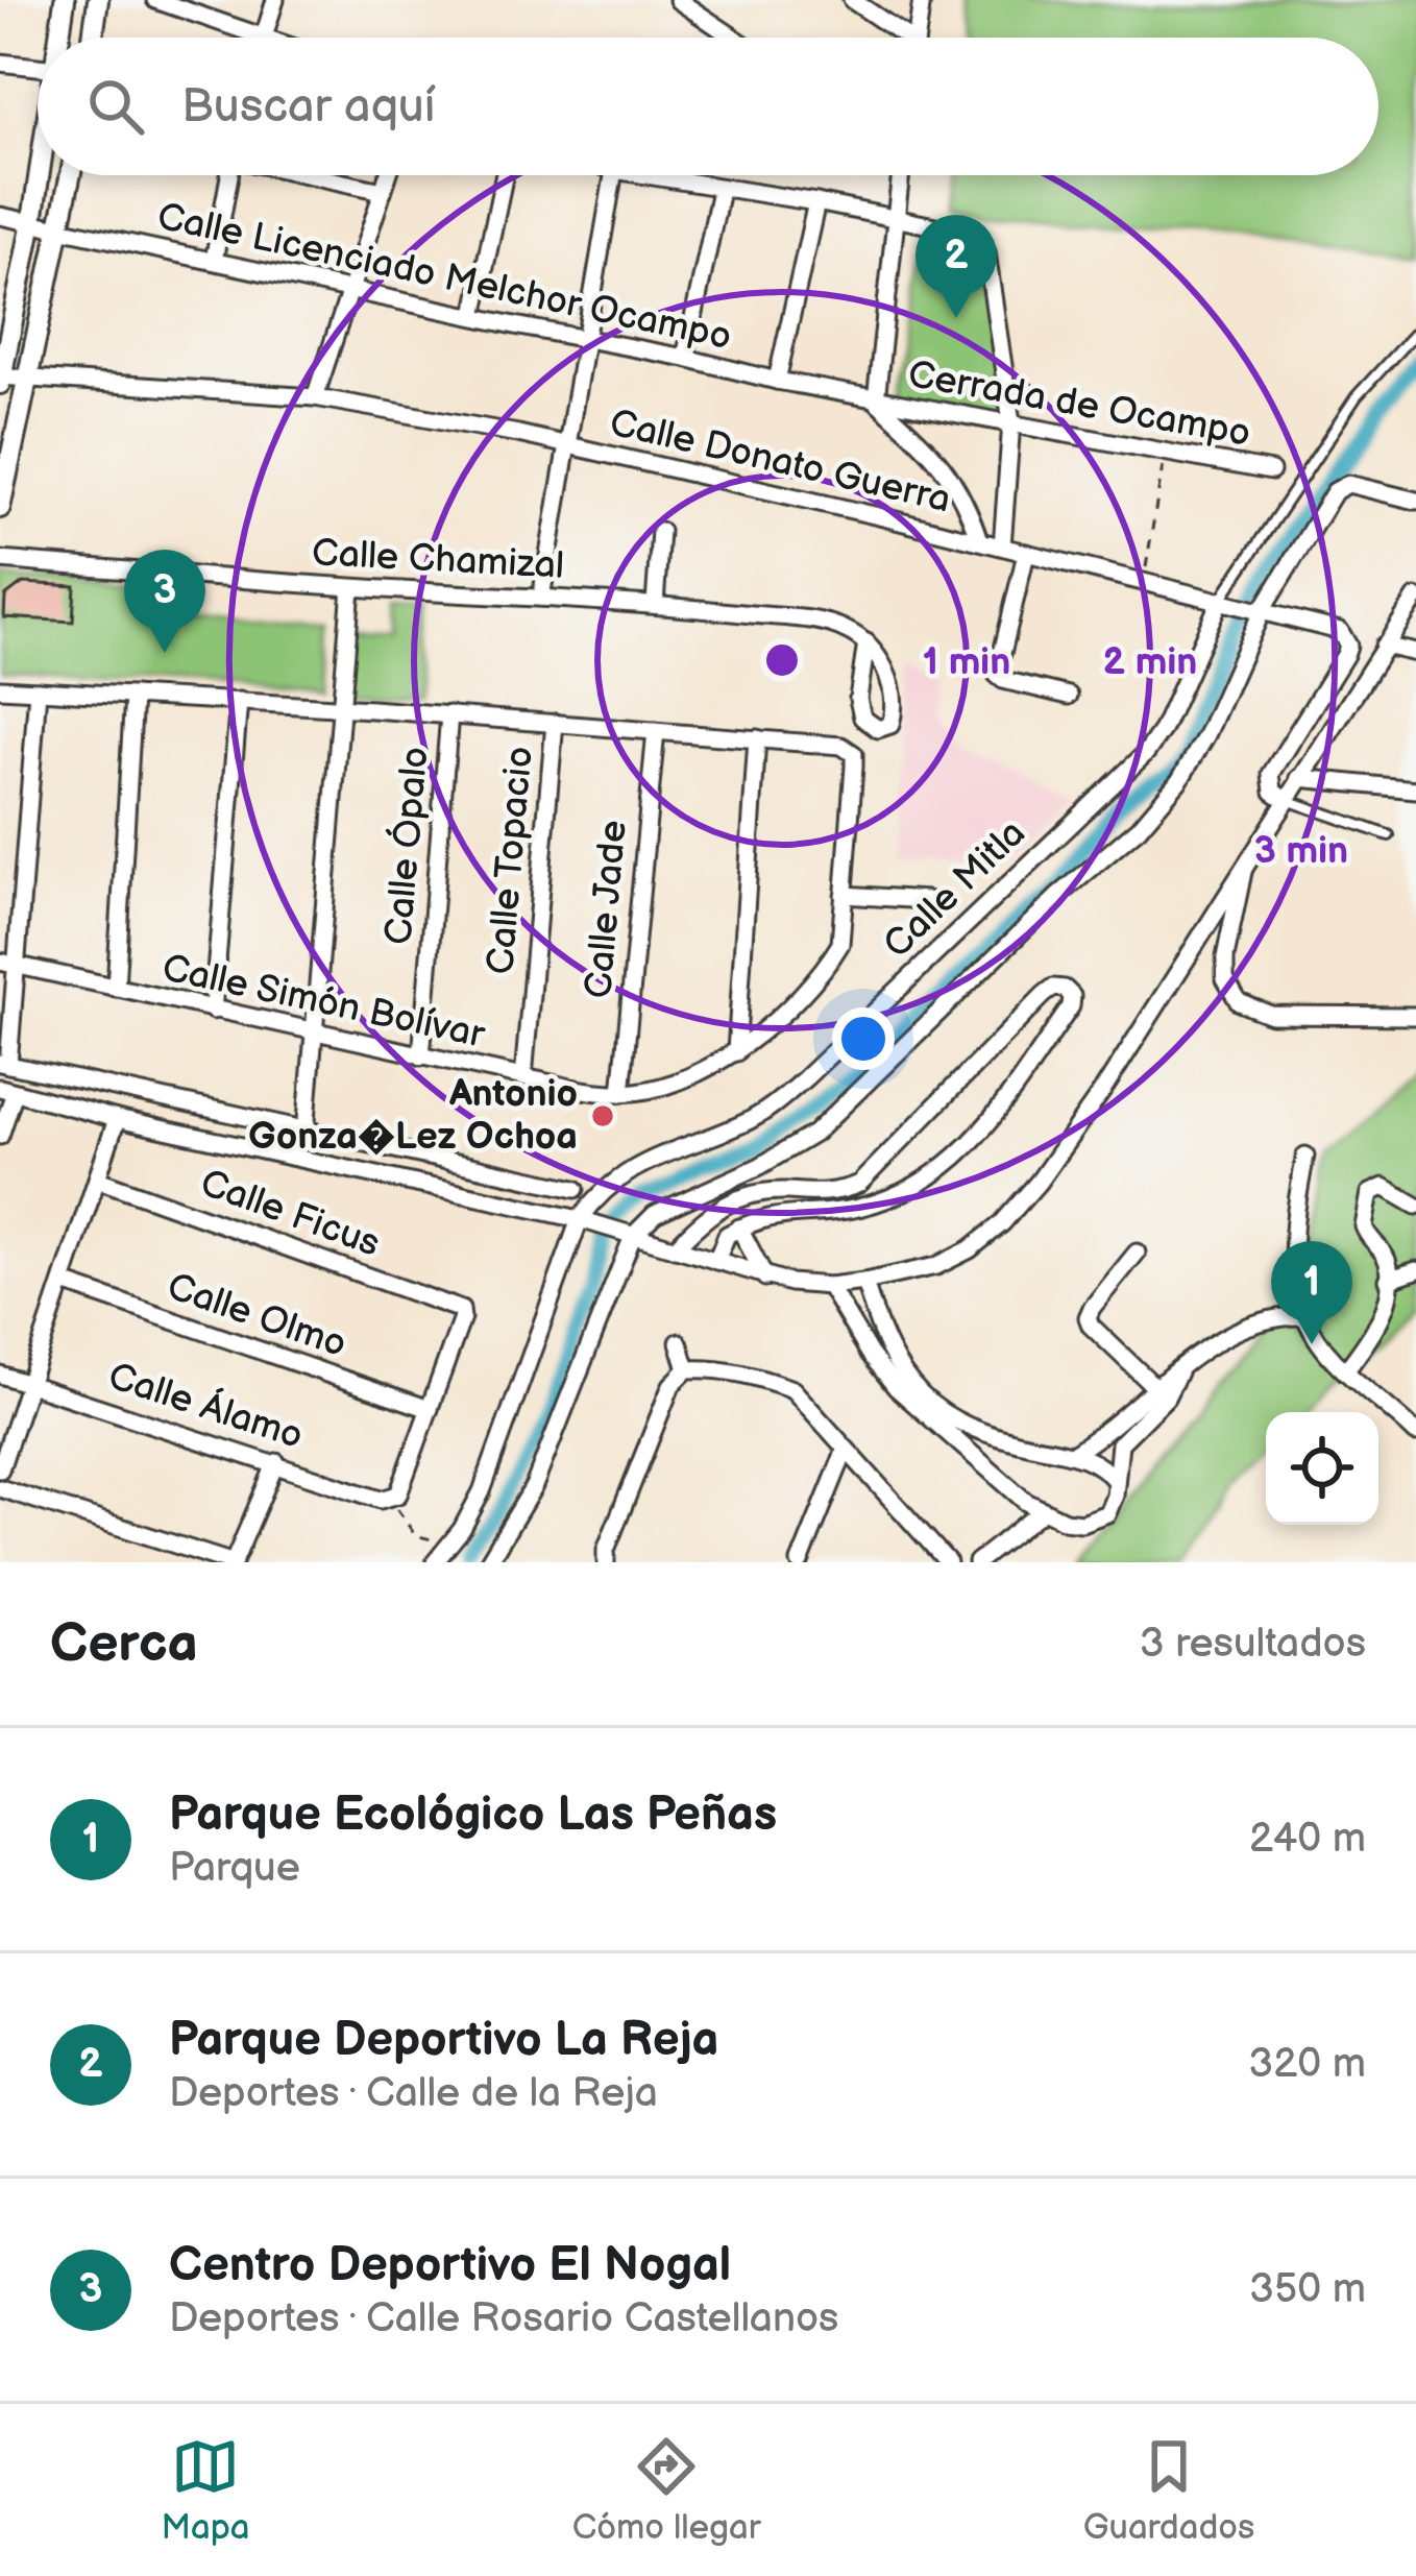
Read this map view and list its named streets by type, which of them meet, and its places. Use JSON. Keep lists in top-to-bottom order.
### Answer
{
  "streets": {
    "street": [
      "Calle Licenciado Melchor Ocampo",
      "Cerrada de Ocampo",
      "Calle Donato Guerra",
      "Calle Chamizal",
      "Calle Ópalo",
      "Calle Topacio",
      "Calle Mitla",
      "Calle Jade",
      "Calle Simón Bolívar",
      "Calle Ficus",
      "Calle Olmo",
      "Calle Álamo"
    ]
  },
  "crossings": [
    ["Calle Licenciado Melchor Ocampo", "Cerrada de Ocampo"],
    ["Calle Donato Guerra", "Calle Mitla"],
    ["Calle Ópalo", "Calle Simón Bolívar"],
    ["Calle Topacio", "Calle Simón Bolívar"],
    ["Calle Jade", "Calle Simón Bolívar"],
    ["Calle Ficus", "Calle Olmo"]
  ],
  "places": ["Antonio Gonza�Lez Ochoa"],
  "page": {
    "search": "Buscar aquí",
    "pins": ["2", "3", "1"],
    "heading": ["Cerca", "3 resultados"],
    "list": [
      {
        "mark": "1",
        "name": "Parque Ecológico Las Peñas",
        "note": "Parque",
        "value": "240 m"
      },
      {
        "mark": "2",
        "name": "Parque Deportivo La Reja",
        "note": "Deportes · Calle de la Reja",
        "value": "320 m"
      },
      {
        "mark": "3",
        "name": "Centro Deportivo El Nogal",
        "note": "Deportes · Calle Rosario Castellanos",
        "value": "350 m"
      }
    ],
    "nav": ["Mapa", "Cómo llegar", "Guardados"]
  },
  "rings": ["1 min", "2 min", "3 min"]
}
